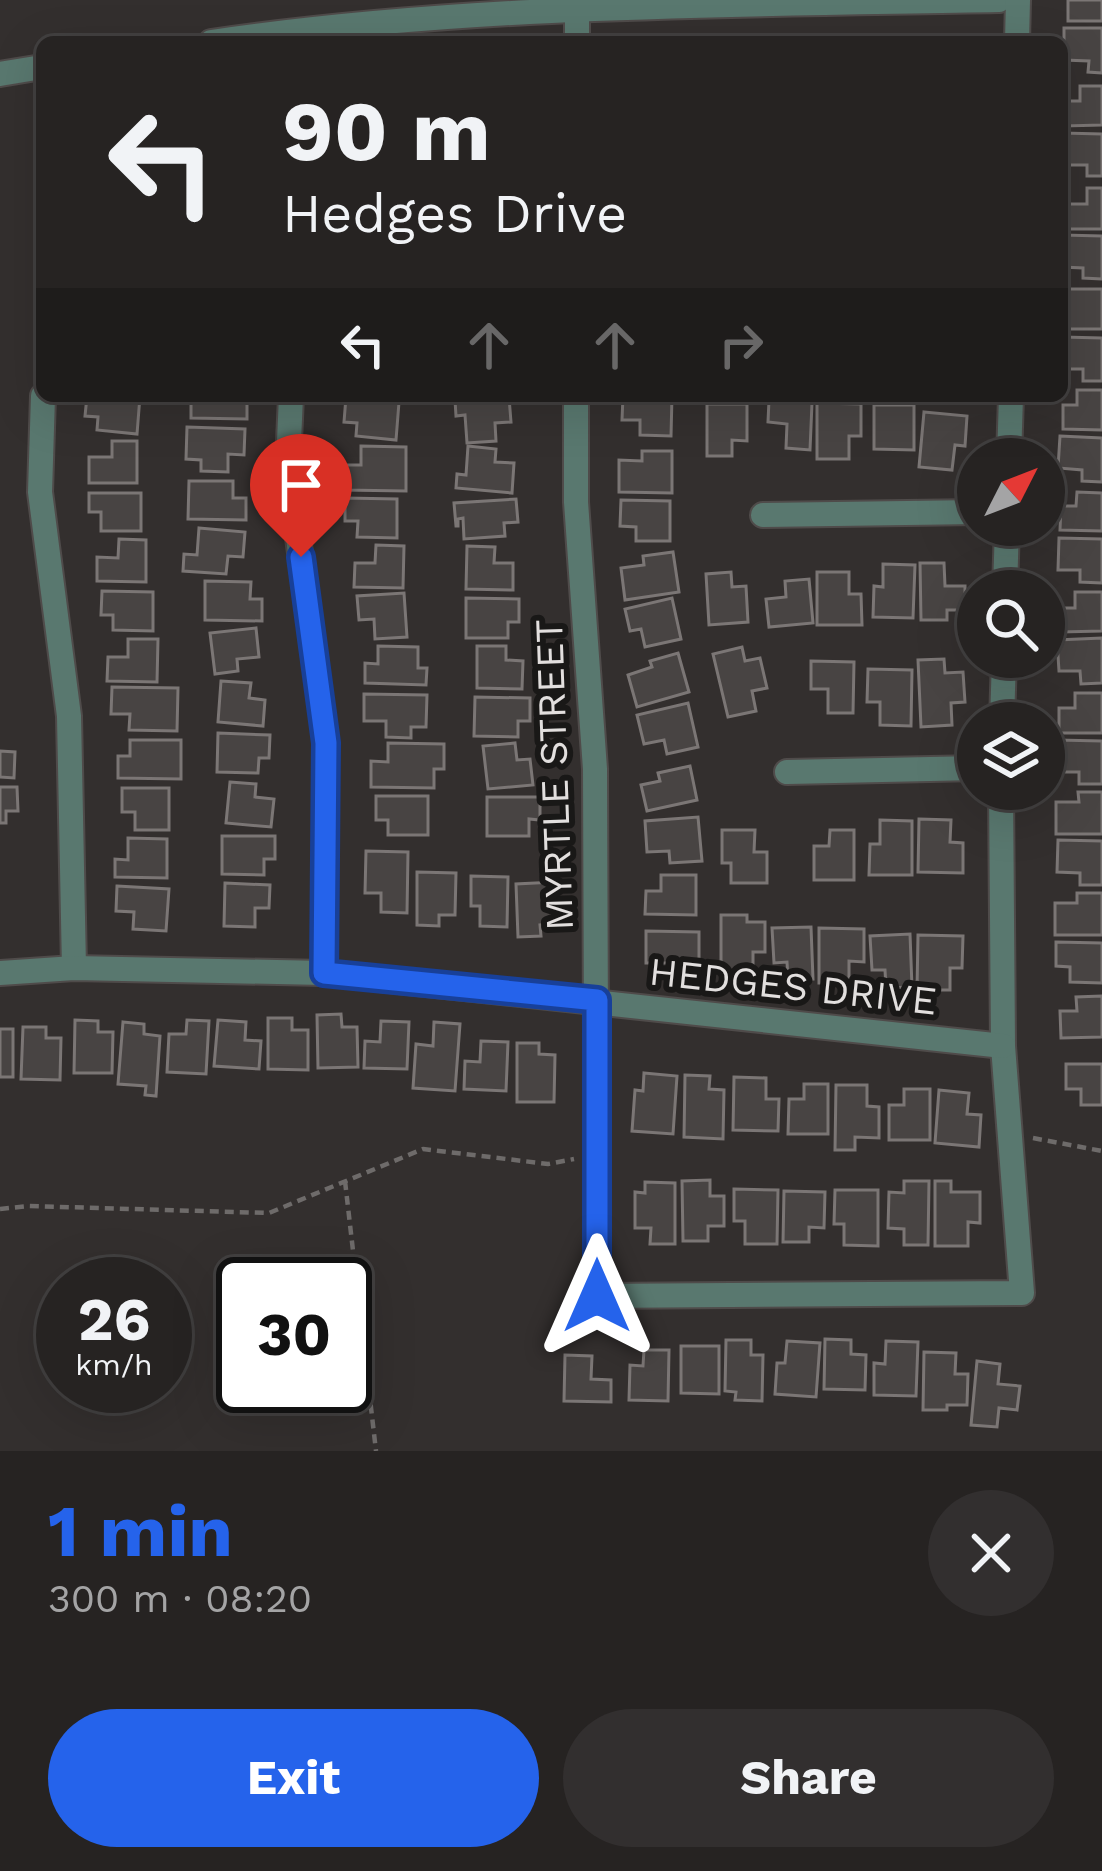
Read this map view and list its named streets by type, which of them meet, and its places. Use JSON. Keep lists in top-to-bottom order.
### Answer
{
  "streets": {
    "street": ["MYRTLE STREET", "HEDGES DRIVE"]
  },
  "crossings": [
    ["MYRTLE STREET", "HEDGES DRIVE"]
  ],
  "north": "top right",
  "page": {
    "turn": ["90 m", "Hedges Drive"],
    "speed": "26 km/h",
    "limit": "30",
    "heading": ["1 min", "300 m · 08:20"],
    "buttons": ["Exit", "Share"]
  }
}
